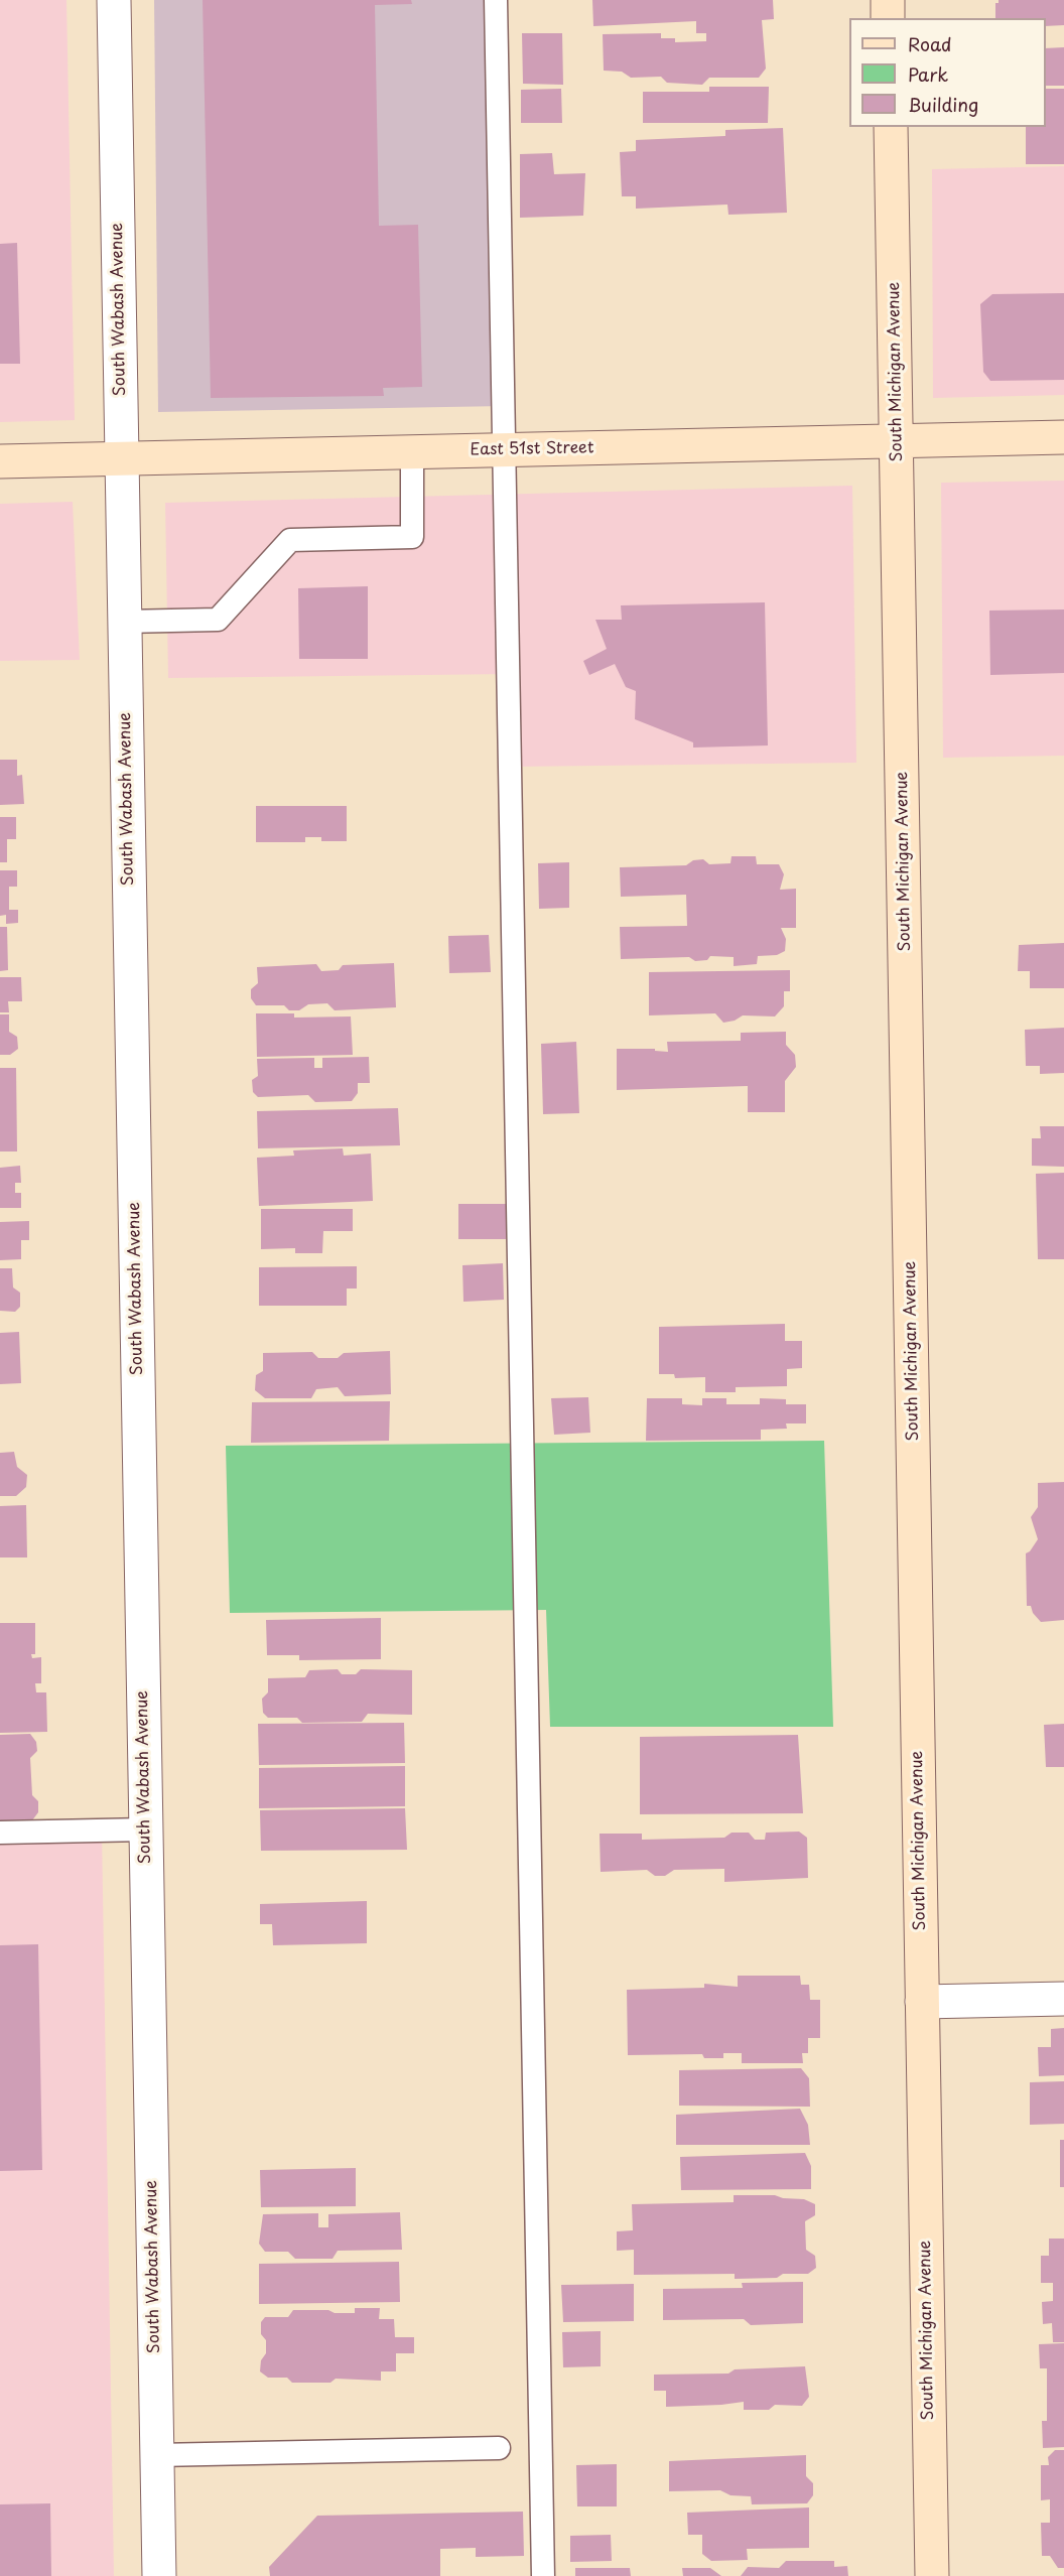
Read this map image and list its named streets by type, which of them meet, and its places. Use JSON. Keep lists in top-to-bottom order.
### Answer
{
  "streets": {
    "street": ["South Wabash Avenue", "South Michigan Avenue", "East 51st Street"]
  },
  "crossings": [
    ["South Wabash Avenue", "East 51st Street"],
    ["South Michigan Avenue", "East 51st Street"]
  ],
  "legend": ["Road", "Park", "Building"]
}
